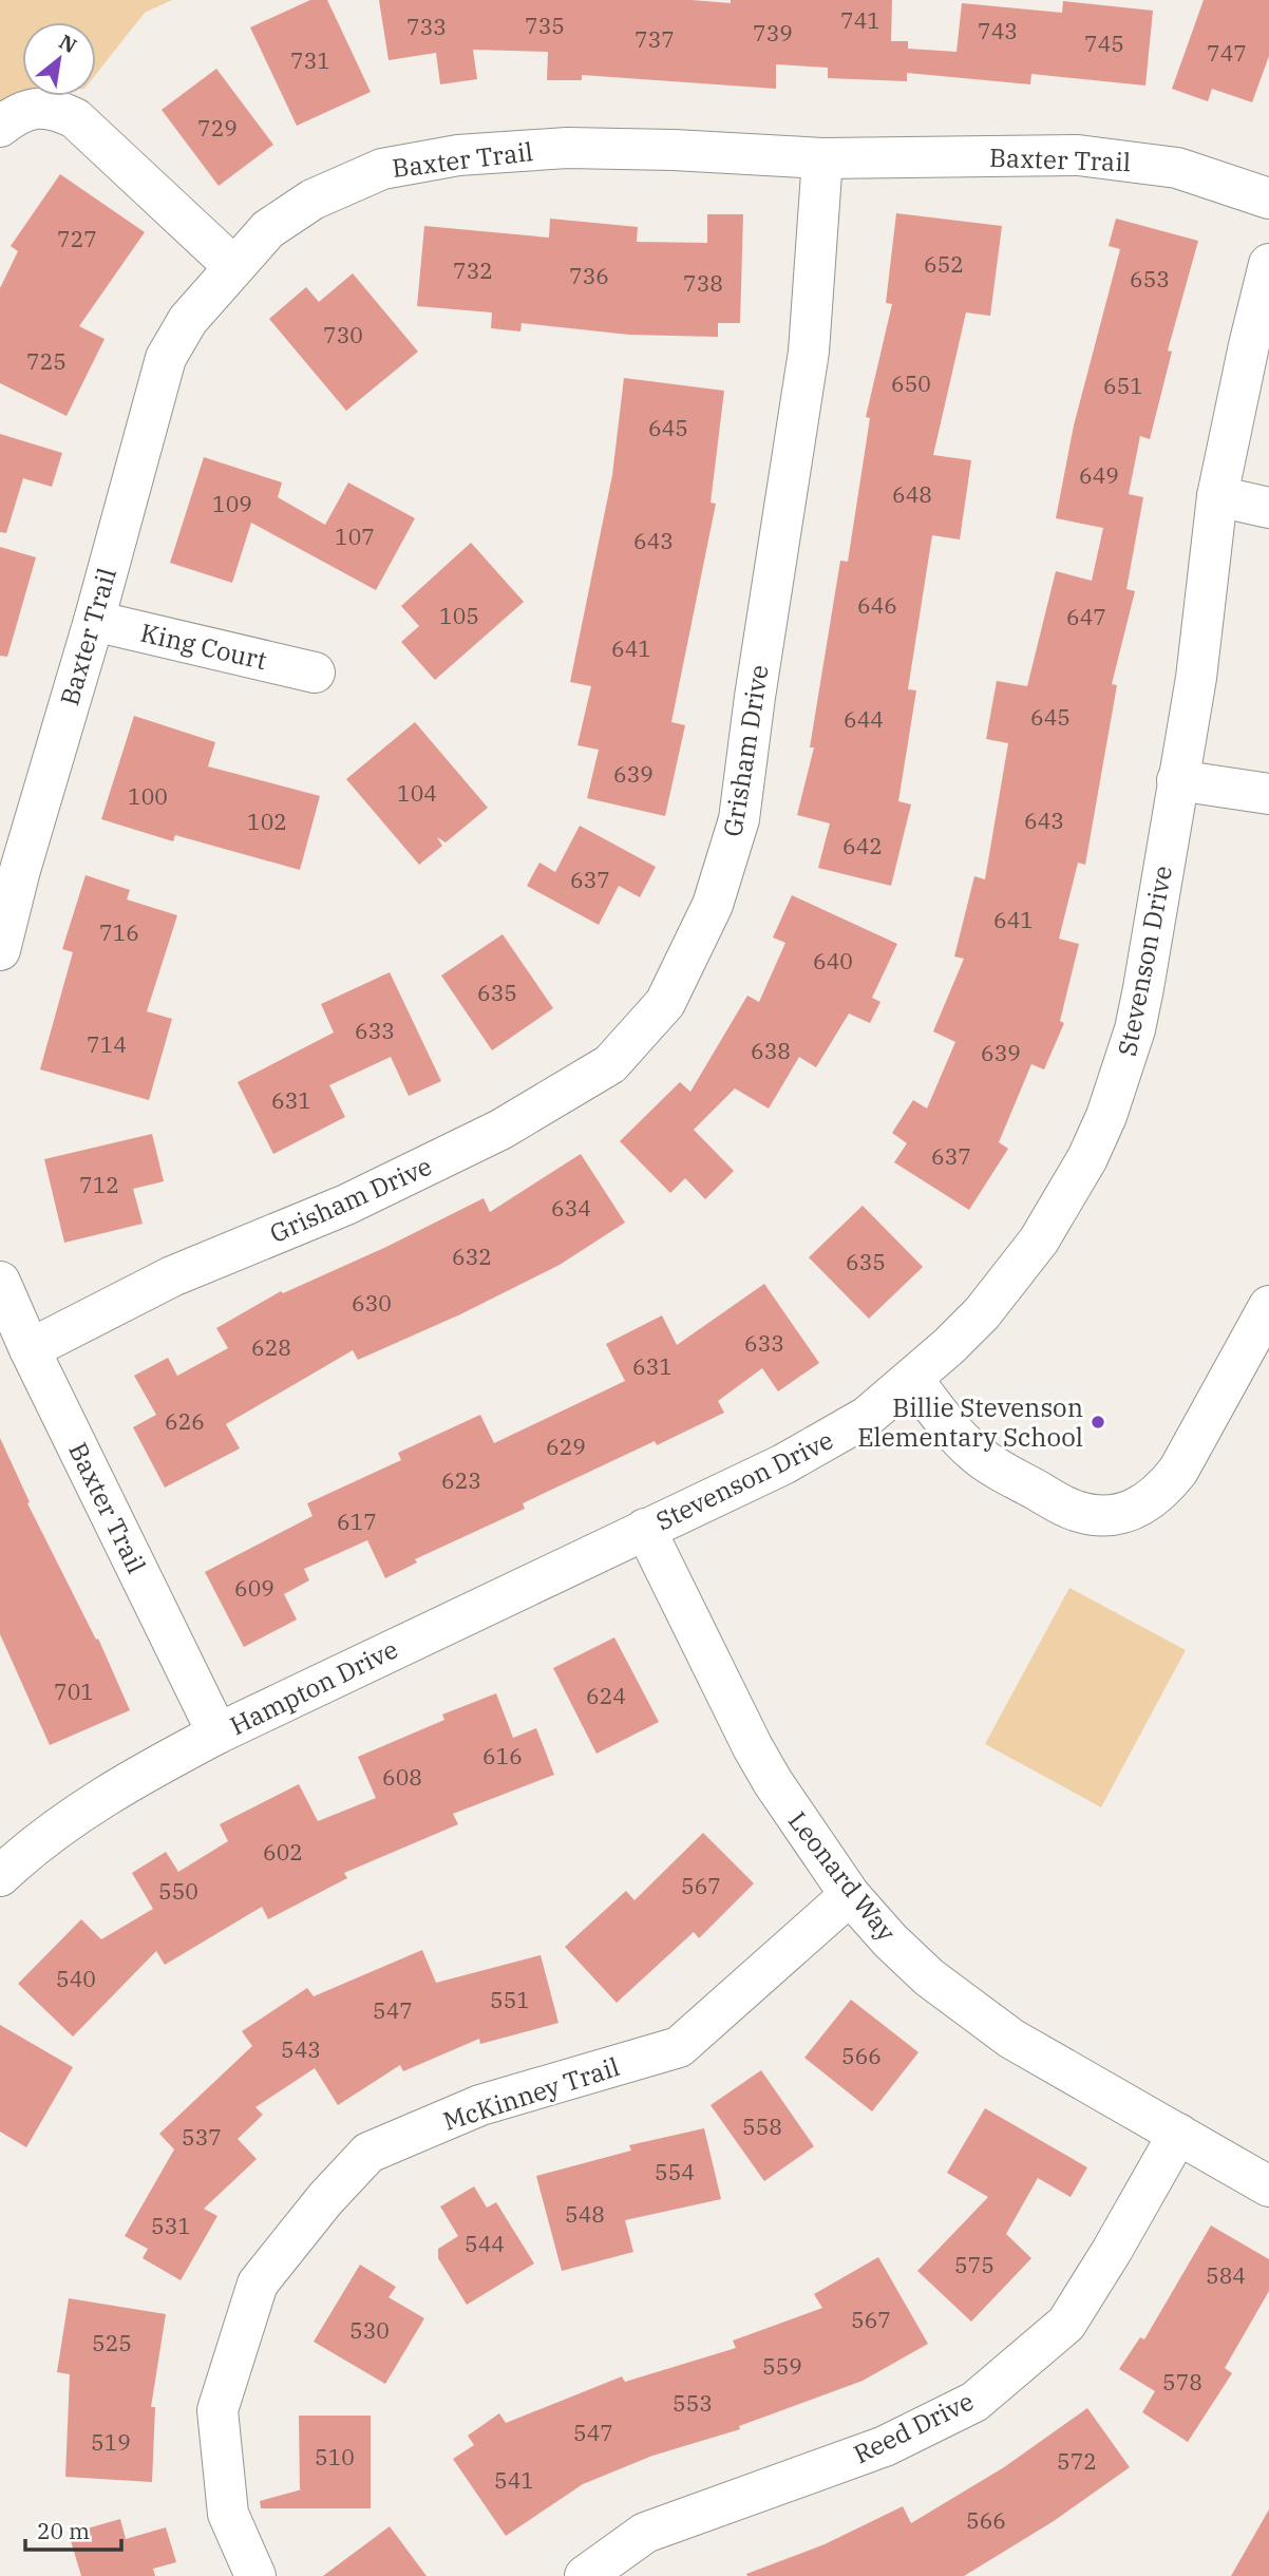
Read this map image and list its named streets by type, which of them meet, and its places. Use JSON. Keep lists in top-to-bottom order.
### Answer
{
  "streets": {
    "street": [
      "Baxter Trail",
      "King Court",
      "Grisham Drive",
      "Stevenson Drive",
      "Hampton Drive",
      "Leonard Way",
      "McKinney Trail",
      "Reed Drive"
    ]
  },
  "crossings": [
    ["Baxter Trail", "King Court"],
    ["Baxter Trail", "Grisham Drive"],
    ["Baxter Trail", "Hampton Drive"],
    ["Stevenson Drive", "Hampton Drive"],
    ["Stevenson Drive", "Leonard Way"],
    ["Hampton Drive", "Leonard Way"],
    ["Leonard Way", "McKinney Trail"],
    ["Leonard Way", "Reed Drive"]
  ],
  "places": ["Billie Stevenson Elementary School"],
  "house_numbers": [
    "741",
    "735",
    "733",
    "743",
    "739",
    "737",
    "745",
    "747",
    "731",
    "729",
    "727",
    "652",
    "732",
    "736",
    "653",
    "738",
    "730",
    "725",
    "650",
    "651",
    "645",
    "649",
    "648",
    "109",
    "107",
    "643",
    "646",
    "105",
    "647",
    "641",
    "645",
    "644",
    "639",
    "104",
    "100",
    "643",
    "102",
    "642",
    "637",
    "641",
    "716",
    "640",
    "635",
    "633",
    "714",
    "638",
    "639",
    "631",
    "637",
    "712",
    "634",
    "632",
    "635",
    "630",
    "633",
    "628",
    "631",
    "626",
    "629",
    "623",
    "617",
    "609",
    "701",
    "624",
    "616",
    "608",
    "602",
    "567",
    "550",
    "540",
    "551",
    "547",
    "543",
    "566",
    "558",
    "537",
    "554",
    "548",
    "531",
    "544",
    "575",
    "584",
    "567",
    "530",
    "525",
    "559",
    "578",
    "553",
    "547",
    "519",
    "510",
    "572",
    "541",
    "566"
  ],
  "scale_bar": "20 m",
  "north": "top right"
}
